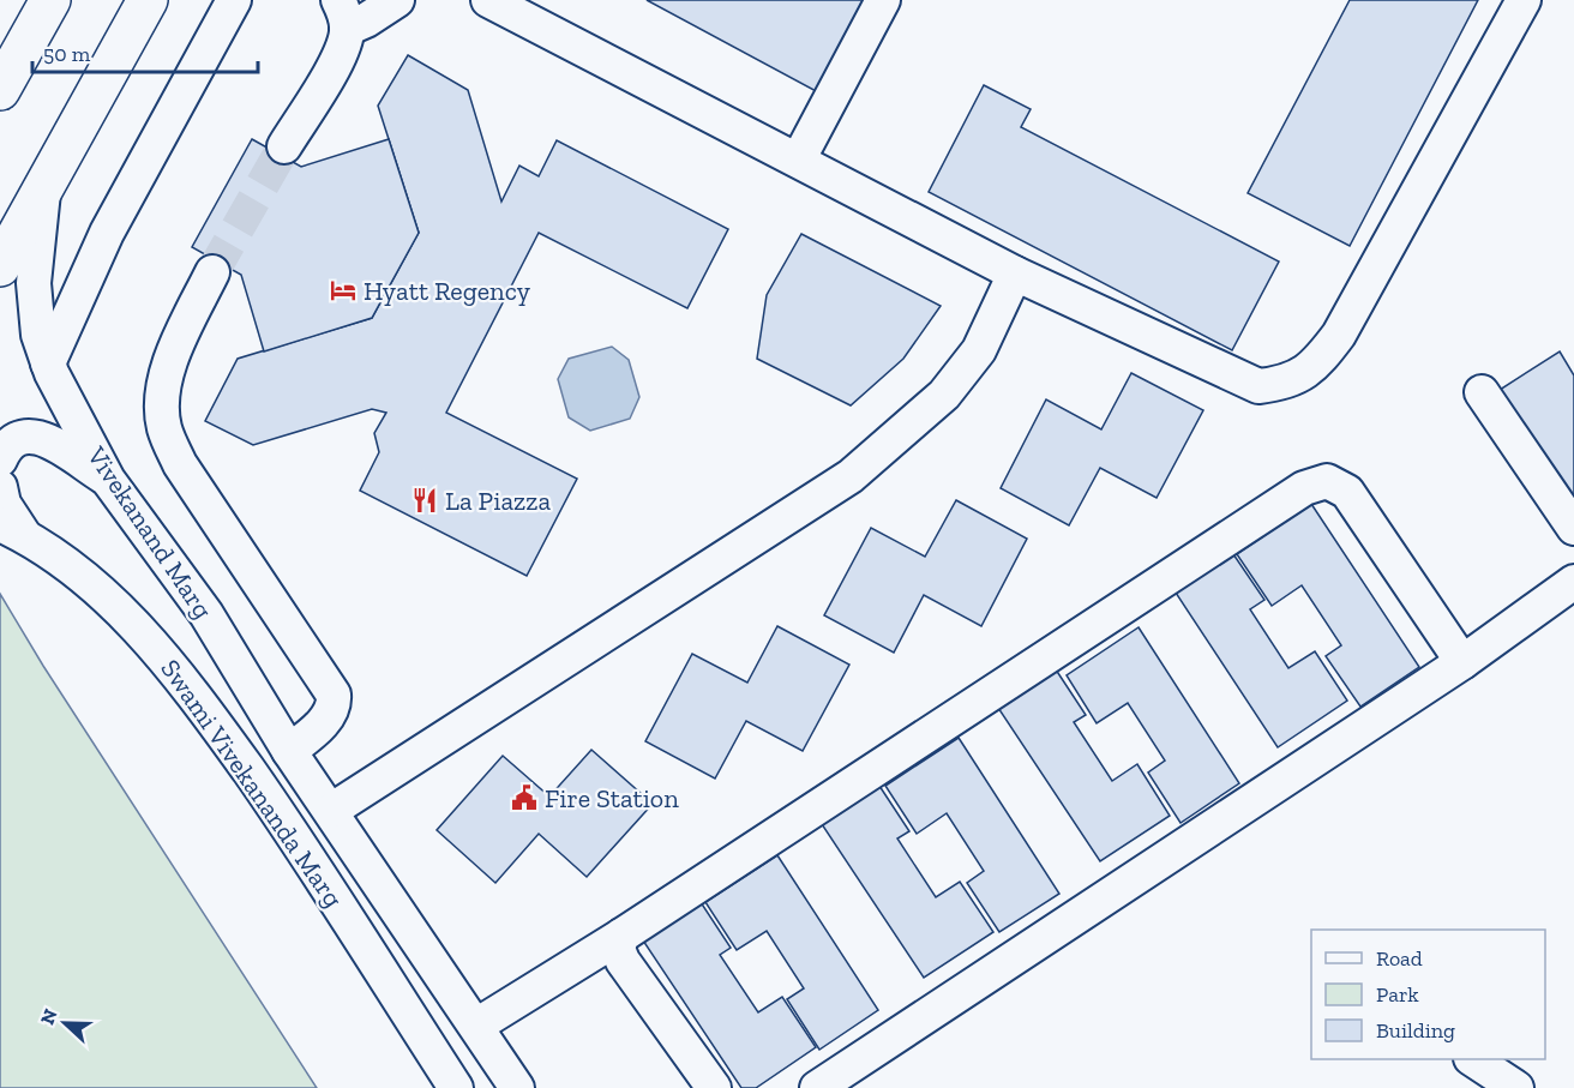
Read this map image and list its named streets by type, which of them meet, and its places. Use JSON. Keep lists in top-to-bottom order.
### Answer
{
  "streets": {
    "street": ["Vivekanand Marg", "Swami Vivekananda Marg"]
  },
  "crossings": [
    ["Vivekanand Marg", "Swami Vivekananda Marg"]
  ],
  "places": {
    "hotel": ["Hyatt Regency"],
    "restaurant": ["La Piazza"],
    "public building": ["Fire Station"]
  },
  "legend": ["Road", "Park", "Building"],
  "scale_bar": "50 m",
  "north": "left"
}
